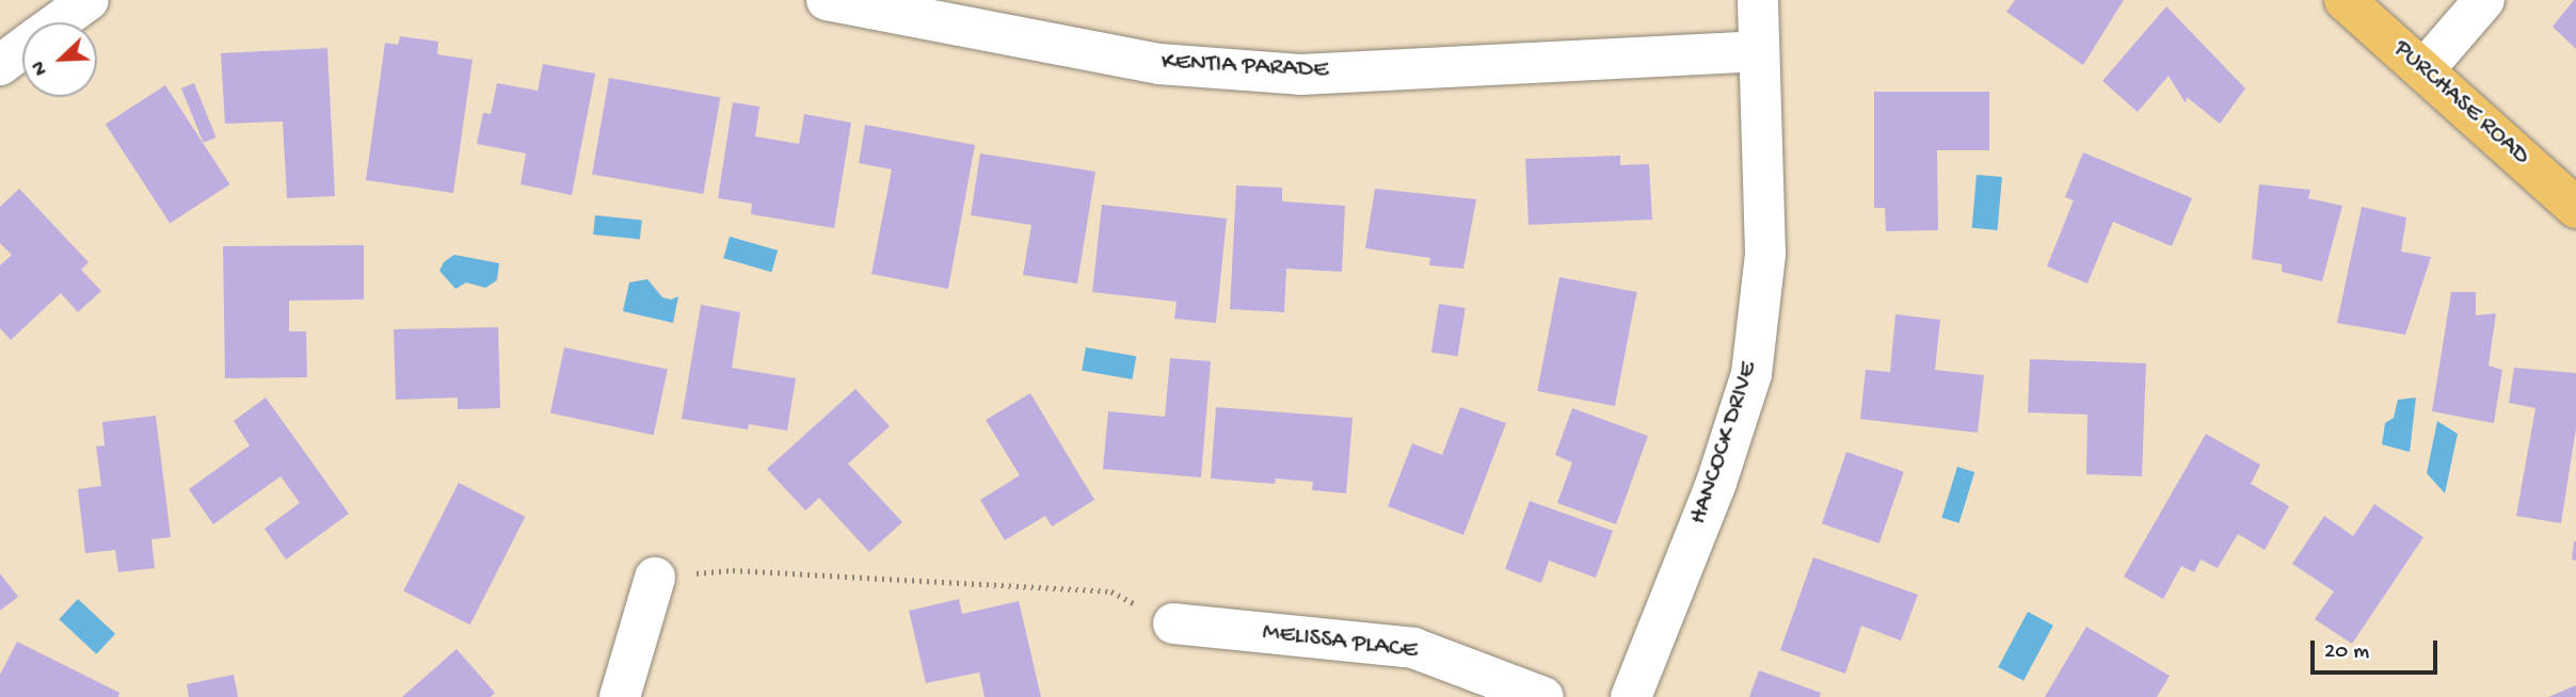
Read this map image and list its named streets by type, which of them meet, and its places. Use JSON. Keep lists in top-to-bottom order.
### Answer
{
  "streets": {
    "main road": ["PURCHASE ROAD"],
    "street": ["KENTIA PARADE", "HANCOCK DRIVE", "MELISSA PLACE"]
  },
  "crossings": [
    ["KENTIA PARADE", "HANCOCK DRIVE"]
  ],
  "scale_bar": "20 m",
  "north": "bottom left"
}
